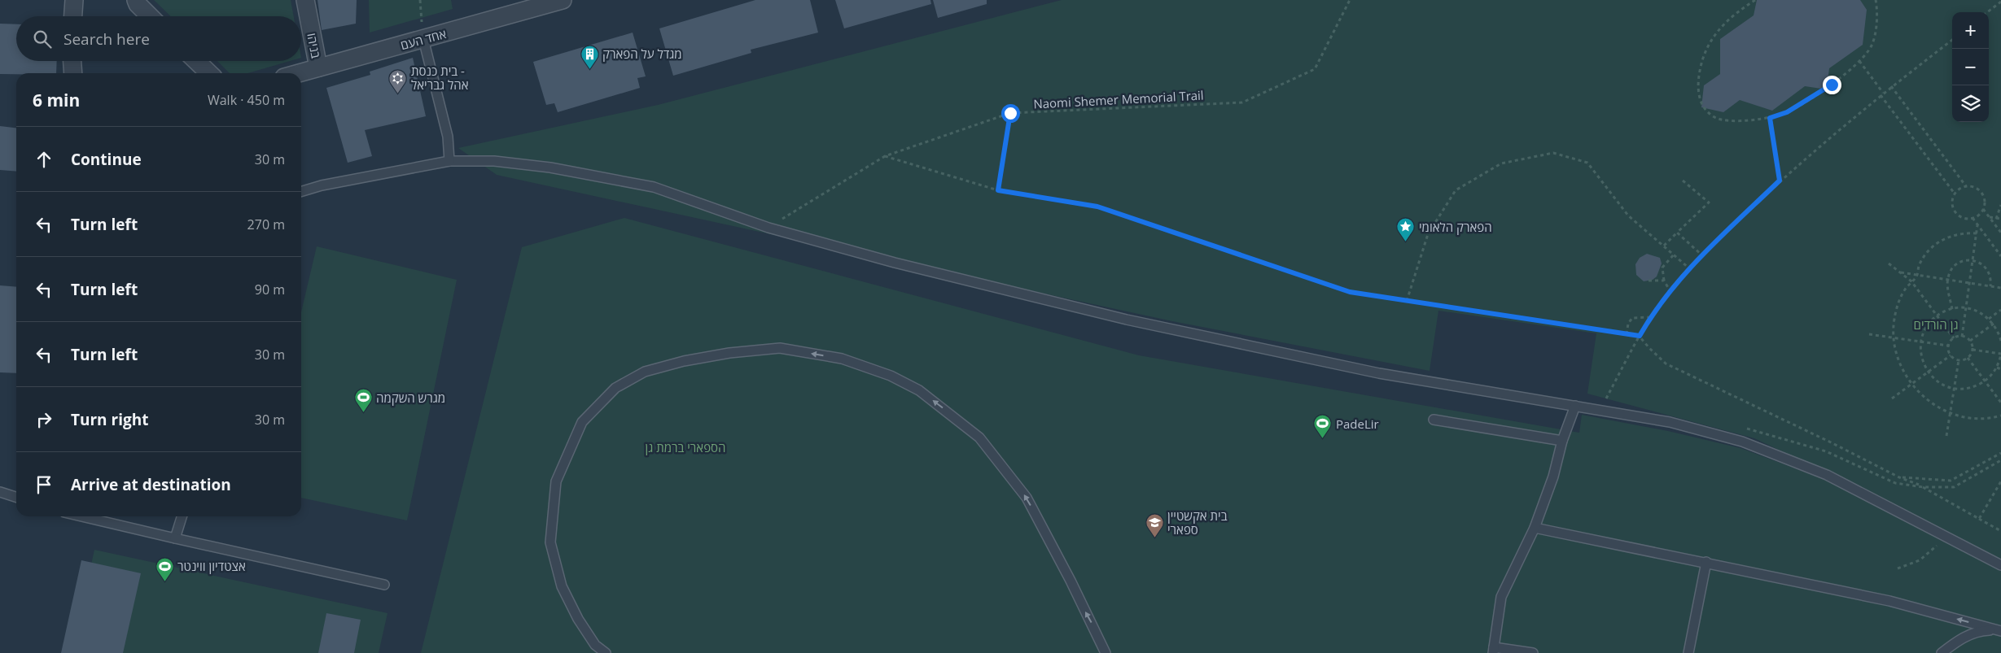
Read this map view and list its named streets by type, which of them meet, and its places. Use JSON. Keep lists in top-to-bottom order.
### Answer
{
  "streets": {
    "street": ["אחד העם", "בניהו"],
    "path": ["Naomi Shemer Memorial Trail"]
  },
  "crossings": [
    ["אחד העם", "בניהו"]
  ],
  "parks": ["גן הורדים", "הספארי ברמת גן"],
  "places": {
    "building": ["מגדל על הפארק"],
    "synagogue": ["בית כנסת - אהל גבריאל"],
    "place": ["הפארק הלאומי"],
    "sports": ["מגרש השקמה", "PadeLir", "אצטדיון ווינטר"],
    "school or university": ["בית אקשטיין ספארי"]
  },
  "page": {
    "map_buttons": ["+", "−"],
    "search": "Search here",
    "heading": ["6 min", "Walk · 450 m"],
    "list": [
      ["Continue", "30 m"],
      ["Turn left", "270 m"],
      ["Turn left", "90 m"],
      ["Turn left", "30 m"],
      ["Turn right", "30 m"],
      "Arrive at destination"
    ]
  }
}
